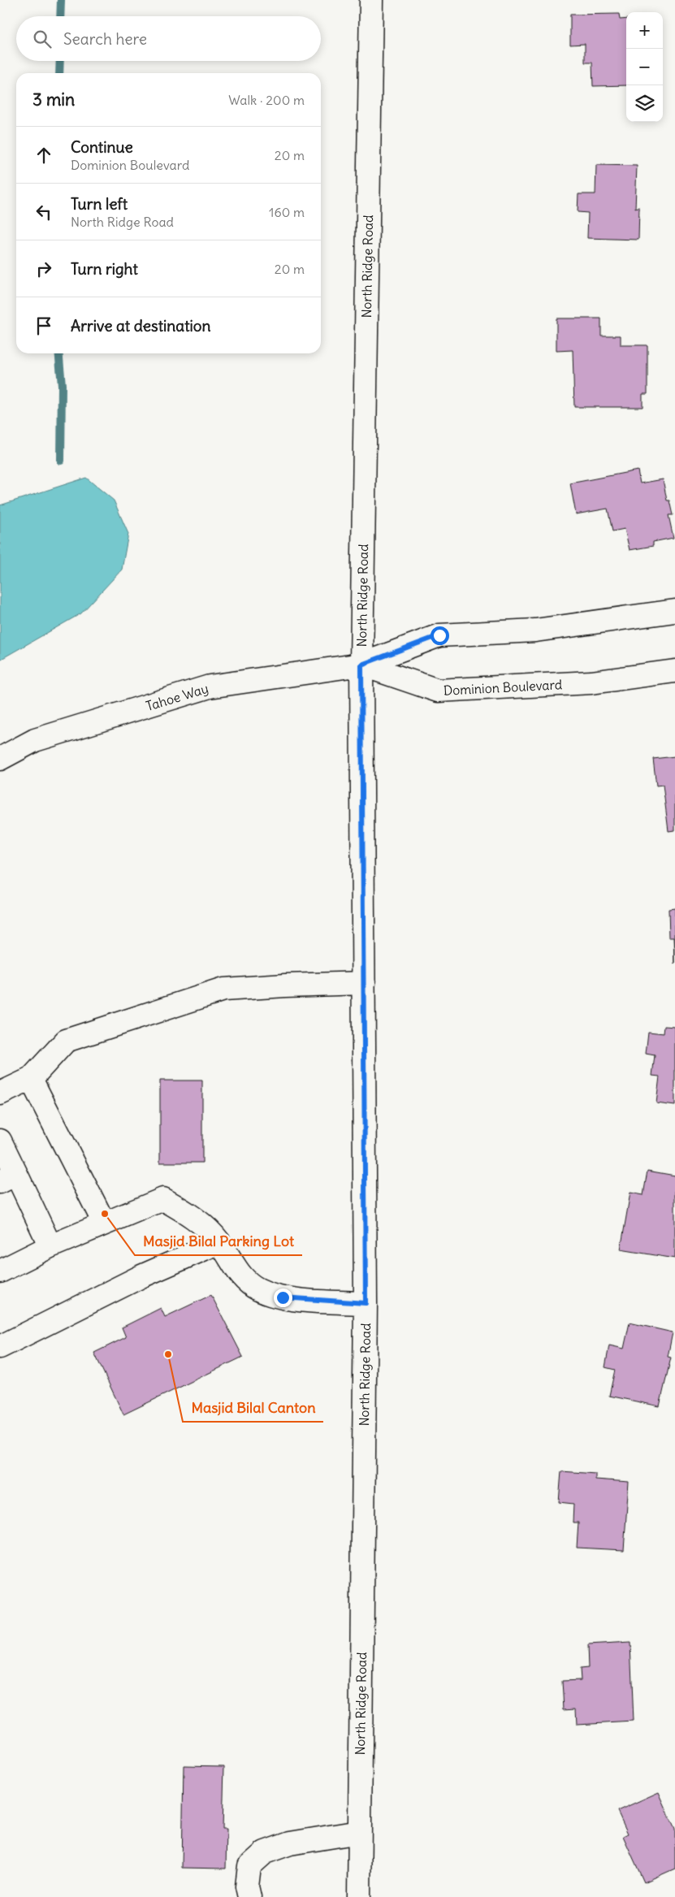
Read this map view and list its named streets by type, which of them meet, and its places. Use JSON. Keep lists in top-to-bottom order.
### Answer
{
  "streets": {
    "street": ["North Ridge Road", "Dominion Boulevard", "Tahoe Way"]
  },
  "crossings": [
    ["North Ridge Road", "Dominion Boulevard"],
    ["North Ridge Road", "Tahoe Way"],
    ["Dominion Boulevard", "Tahoe Way"]
  ],
  "places": ["Masjid Bilal Parking Lot", "Masjid Bilal Canton"],
  "page": {
    "map_buttons": ["+", "−"],
    "search": "Search here",
    "heading": ["3 min", "Walk · 200 m"],
    "list": [
      ["Continue", "Dominion Boulevard", "20 m"],
      ["Turn left", "North Ridge Road", "160 m"],
      ["Turn right", "20 m"],
      "Arrive at destination"
    ]
  }
}
